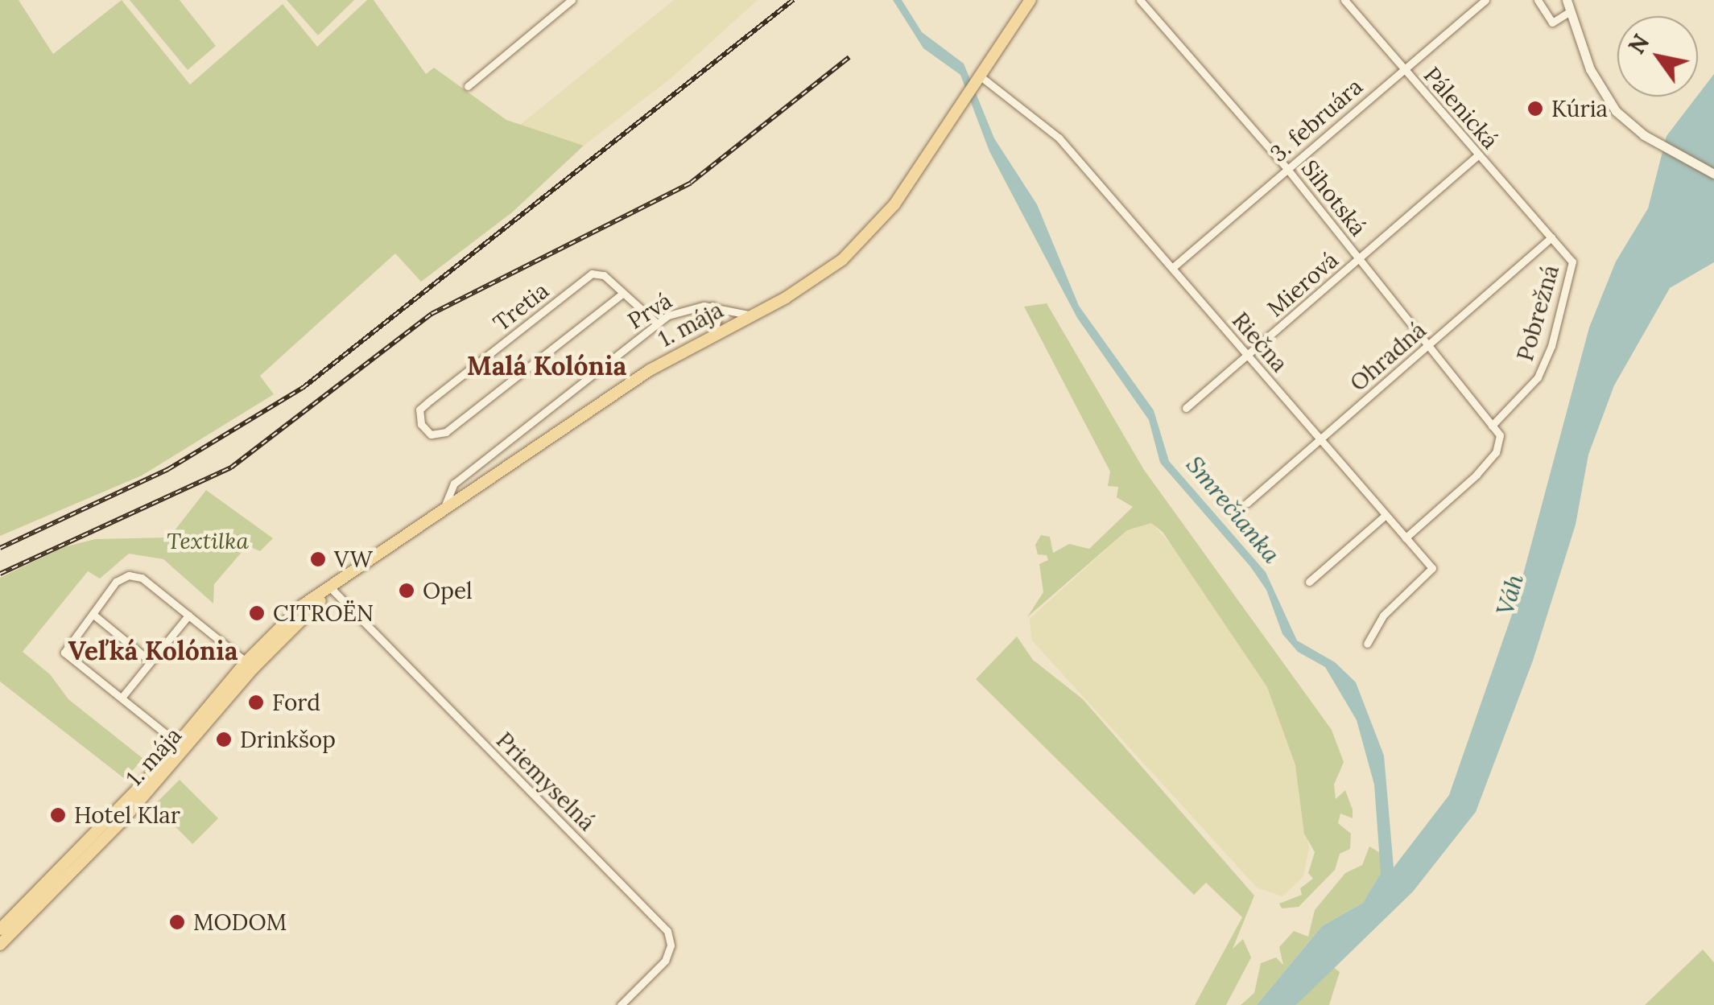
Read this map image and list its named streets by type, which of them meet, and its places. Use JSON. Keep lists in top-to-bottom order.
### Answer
{
  "streets": {
    "main road": ["1. mája"],
    "street": [
      "Pálenická",
      "3. februára",
      "Sihotská",
      "Mierová",
      "Tretia",
      "Prvá",
      "Pobrežná",
      "Riečna",
      "Ohradná",
      "Priemyselná"
    ]
  },
  "crossings": [
    ["Pálenická", "3. februára"],
    ["Pálenická", "Mierová"],
    ["Pálenická", "Pobrežná"],
    ["Pálenická", "Ohradná"],
    ["3. februára", "Sihotská"],
    ["3. februára", "Riečna"],
    ["Sihotská", "Mierová"],
    ["Sihotská", "Pobrežná"],
    ["Sihotská", "Ohradná"],
    ["Mierová", "Riečna"],
    ["Prvá", "1. mája"],
    ["Pobrežná", "Ohradná"],
    ["1. mája", "Riečna"],
    ["1. mája", "Priemyselná"],
    ["Riečna", "Ohradná"]
  ],
  "districts": ["Malá Kolónia", "Veľká Kolónia"],
  "water": ["Smrečianka", "Váh"],
  "parks": ["Textilka"],
  "places": [
    "Kúria",
    "VW",
    "Opel",
    "CITROËN",
    "Ford",
    "Drinkšop",
    "Hotel Klar",
    "MODOM"
  ],
  "north": "top left"
}
